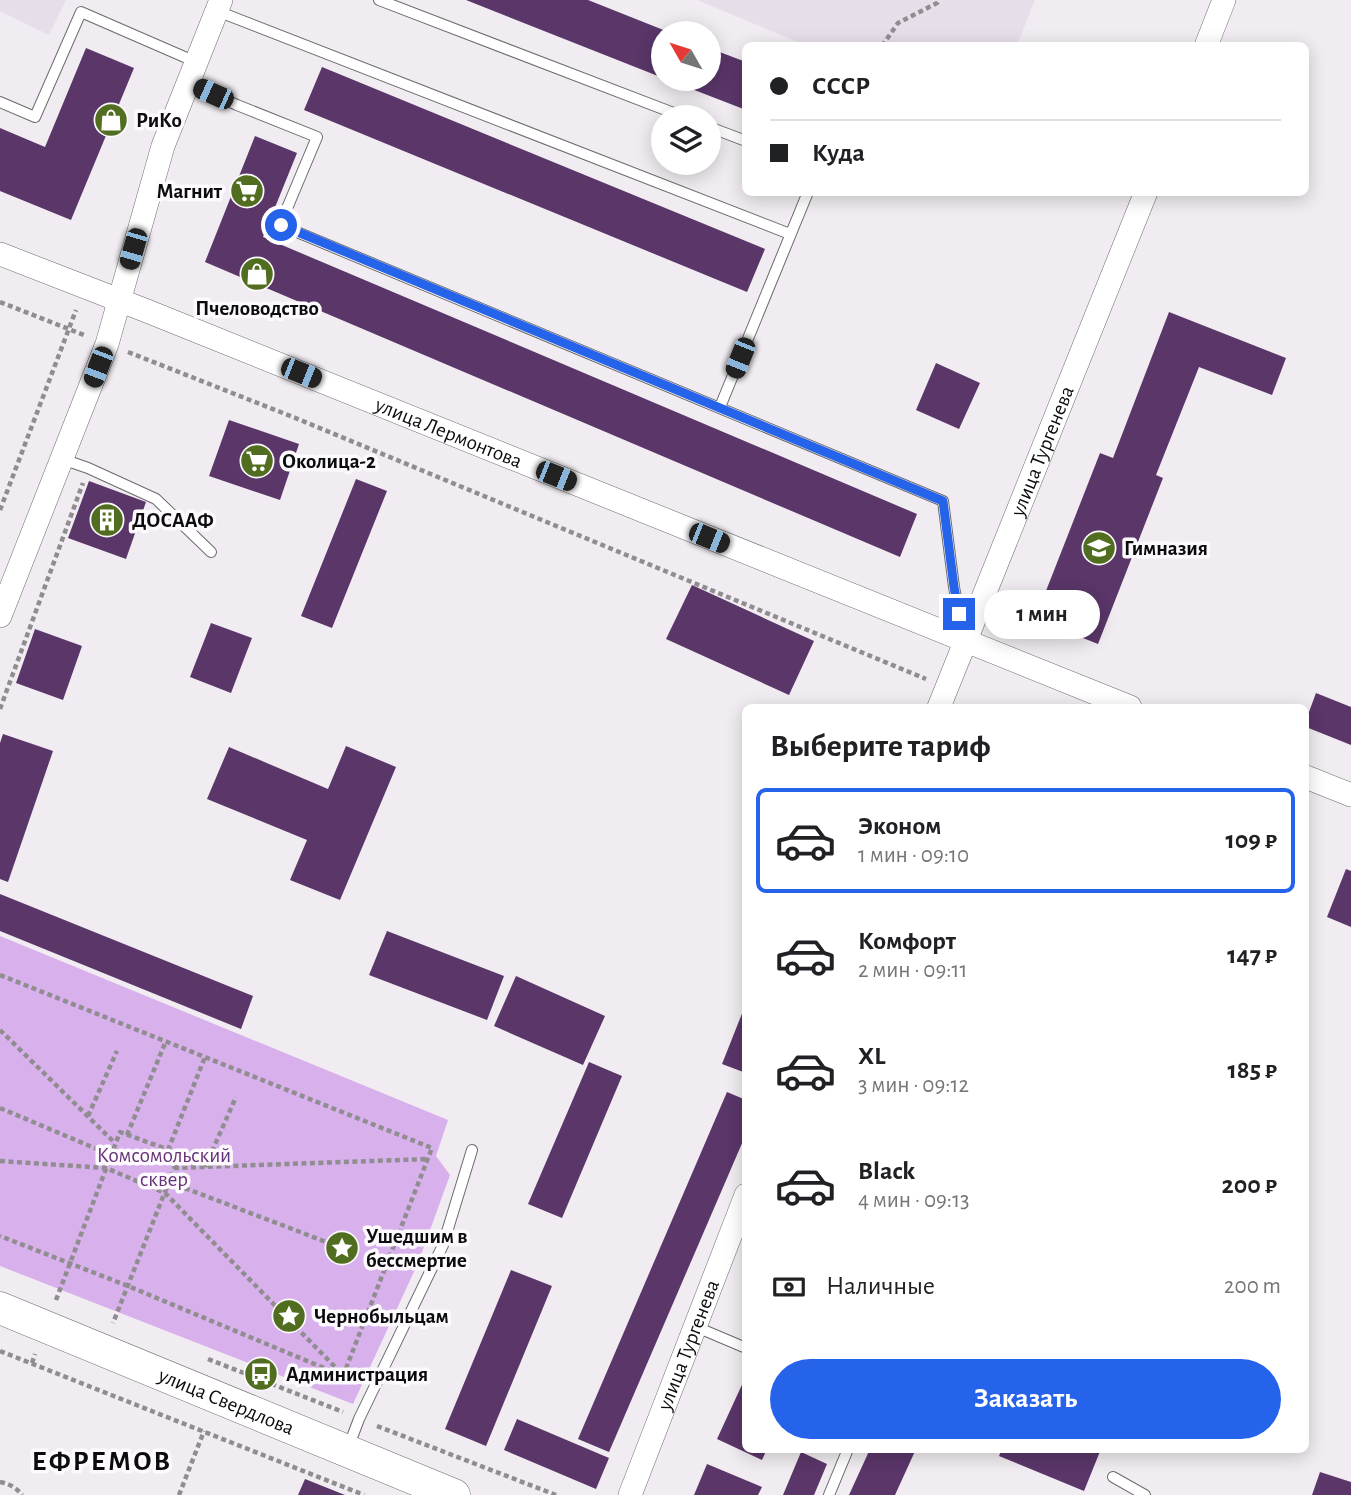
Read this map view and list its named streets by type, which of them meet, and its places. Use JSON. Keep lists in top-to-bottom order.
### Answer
{
  "streets": {
    "main road": ["улица Свердлова"],
    "street": ["улица Лермонтова", "улица Тургенева"]
  },
  "crossings": [
    ["улица Лермонтова", "улица Тургенева"]
  ],
  "districts": ["ЕФРЕМОВ"],
  "parks": ["Комсомольский сквер"],
  "places": {
    "shop": ["РиКо", "Пчеловодство"],
    "supermarket": ["Магнит", "Околица-2"],
    "building": ["ДОСААФ"],
    "school or university": ["Гимназия"],
    "place": ["Ушедшим в бессмертие", "Чернобыльцам"],
    "bus stop": ["Администрация"]
  },
  "north": "top left",
  "page": {
    "banner": ["СССР", "Куда"],
    "bubble": "1 мин",
    "heading": "Выберите тариф",
    "list": [
      {
        "name": "Эконом",
        "note": "1 мин · 09:10",
        "value": "109 ₽"
      },
      {
        "name": "Комфорт",
        "note": "2 мин · 09:11",
        "value": "147 ₽"
      },
      {
        "name": "XL",
        "note": "3 мин · 09:12",
        "value": "185 ₽"
      },
      {
        "name": "Black",
        "note": "4 мин · 09:13",
        "value": "200 ₽"
      }
    ],
    "pay": ["Наличные", "200 m"],
    "buttons": "Заказать"
  }
}
